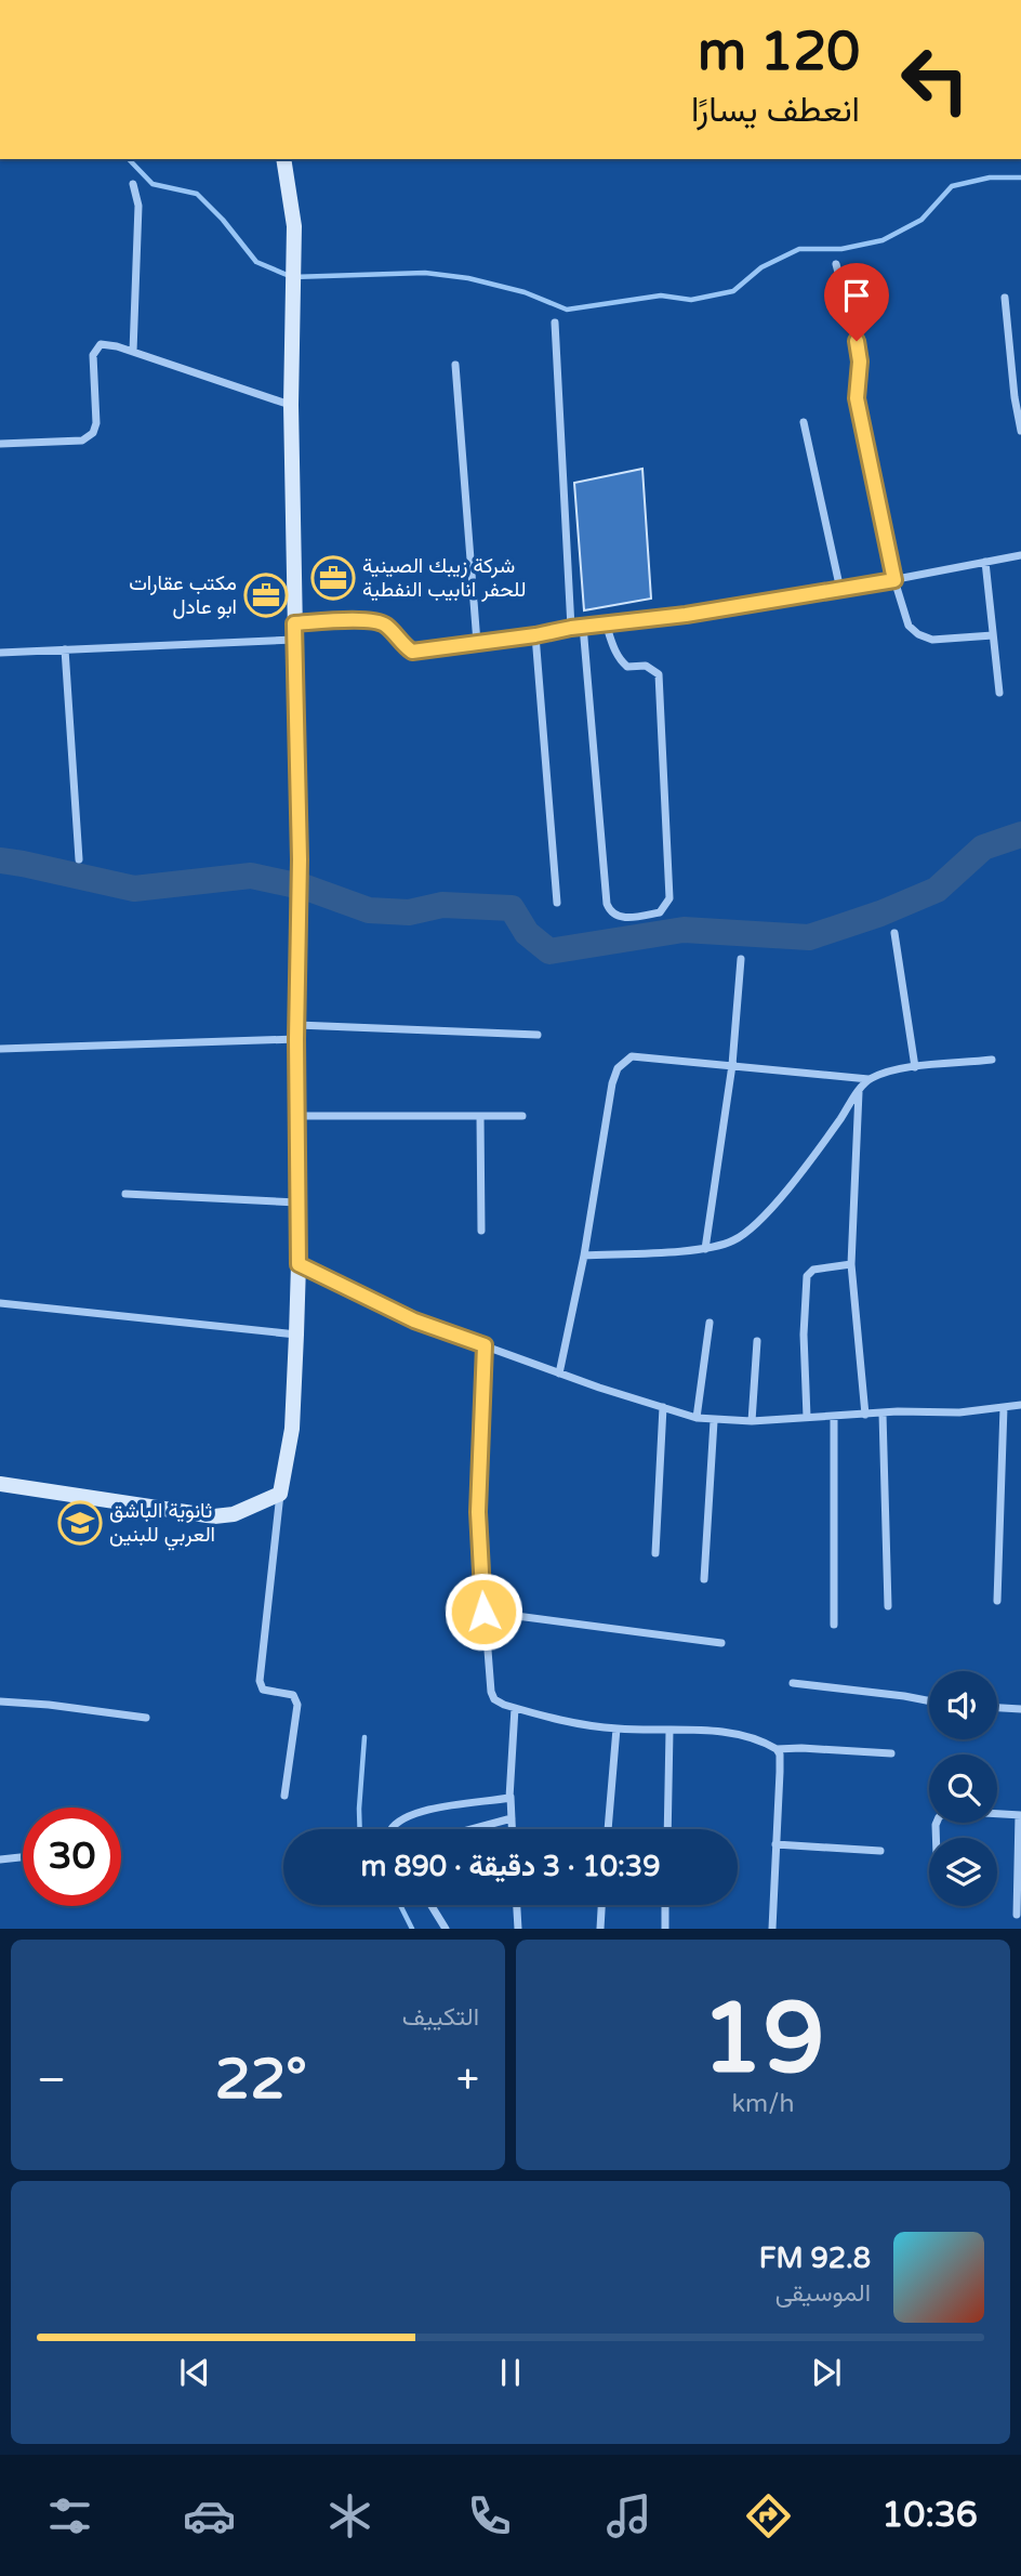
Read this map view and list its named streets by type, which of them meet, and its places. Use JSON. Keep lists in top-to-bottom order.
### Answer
{
  "places": {
    "office": ["شركة زيبك الصينية للحفر انابيب النفطية", "مكتب عقارات ابو عادل"],
    "school or university": ["ثانوية الباشق العربي للبنين"]
  },
  "page": {
    "turn": ["120 m", "انعطف يسارًا"],
    "limit": "30",
    "trip": "10:39 · 3 دقيقة · 890 m",
    "tile": [
      ["19", "km/h"],
      "التكييف"
    ],
    "heat": ["−", "22°", "+"],
    "song": ["92.8 FM", "الموسيقى"],
    "tabs": "10:36"
  }
}
